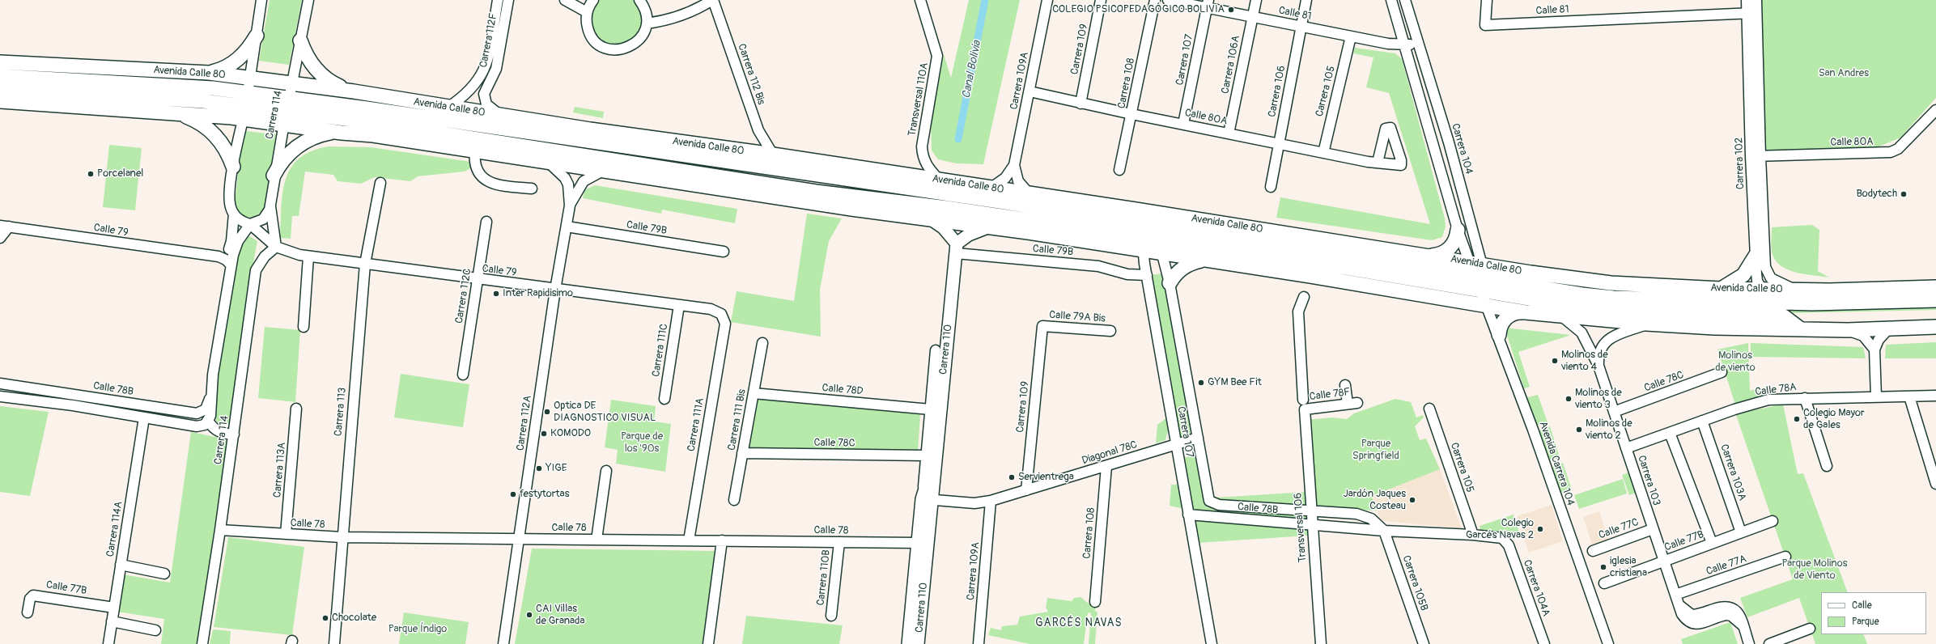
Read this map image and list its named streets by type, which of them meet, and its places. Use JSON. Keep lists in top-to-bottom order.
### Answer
{
  "streets": {
    "highway": ["Avenida Calle 80"],
    "main road": ["Carrera 110"],
    "street": [
      "Calle 81",
      "Carrera 112F",
      "Carrera 109",
      "Carrera 107",
      "Carrera 106A",
      "Carrera 112 Bis",
      "Carrera 109A",
      "Carrera 108",
      "Carrera 106",
      "Carrera 105",
      "Transversal 110A",
      "Carrera 114",
      "Calle 80A",
      "Carrera 104",
      "Carrera 102",
      "Calle 79B",
      "Calle 79",
      "Carrera 112C",
      "Calle 79A Bis",
      "Carrera 111C",
      "Calle 78C",
      "Calle 78B",
      "Calle 78D",
      "Calle 78A",
      "Calle 78F",
      "Carrera 113",
      "Carrera 111 Bis",
      "Carrera 112A",
      "Carrera 111A",
      "Diagonal 78C",
      "Avenida Carrera 104",
      "Carrera 113A",
      "Carrera 103A",
      "Carrera 103",
      "Calle 78",
      "Transversal 106",
      "Carrera 114A",
      "Calle 77C",
      "Calle 77B",
      "Calle 77A",
      "Carrera 110B",
      "Carrera 105B",
      "Carrera 104A"
    ]
  },
  "crossings": [
    ["Calle 81", "Carrera 107"],
    ["Calle 81", "Carrera 106A"],
    ["Calle 81", "Carrera 106"],
    ["Calle 81", "Carrera 105"],
    ["Calle 81", "Carrera 104"],
    ["Calle 81", "Carrera 102"],
    ["Carrera 112F", "Avenida Calle 80"],
    ["Carrera 109", "Calle 80A"],
    ["Carrera 109", "Calle 79A Bis"],
    ["Carrera 109", "Diagonal 78C"],
    ["Carrera 107", "Avenida Calle 80"],
    ["Carrera 107", "Calle 80A"],
    ["Carrera 107", "Calle 79B"],
    ["Carrera 107", "Calle 78B"],
    ["Carrera 107", "Diagonal 78C"],
    ["Carrera 106A", "Calle 80A"],
    ["Avenida Calle 80", "Carrera 112 Bis"],
    ["Avenida Calle 80", "Carrera 109A"],
    ["Avenida Calle 80", "Transversal 110A"],
    ["Avenida Calle 80", "Carrera 114"],
    ["Avenida Calle 80", "Carrera 104"],
    ["Avenida Calle 80", "Carrera 102"],
    ["Avenida Calle 80", "Carrera 112A"],
    ["Avenida Calle 80", "Avenida Carrera 104"],
    ["Avenida Calle 80", "Carrera 103"],
    ["Carrera 109A", "Calle 80A"],
    ["Carrera 109A", "Diagonal 78C"],
    ["Carrera 108", "Calle 80A"],
    ["Carrera 108", "Diagonal 78C"],
    ["Carrera 106", "Calle 80A"],
    ["Carrera 105", "Calle 80A"],
    ["Carrera 105", "Calle 78B"],
    ["Carrera 114", "Calle 79"],
    ["Carrera 114", "Calle 78B"],
    ["Carrera 114", "Calle 78"],
    ["Calle 80A", "Carrera 102"],
    ["Carrera 104", "Avenida Carrera 104"],
    ["Calle 79B", "Carrera 110"],
    ["Calle 79B", "Carrera 112A"],
    ["Calle 79", "Carrera 112C"],
    ["Calle 79", "Carrera 111C"],
    ["Calle 79", "Carrera 113"],
    ["Calle 79", "Carrera 112A"],
    ["Calle 79", "Carrera 111A"],
    ["Carrera 110", "Calle 78C"],
    ["Carrera 110", "Calle 78D"],
    ["Carrera 110", "Calle 78"],
    ["Calle 78C", "Carrera 111 Bis"],
    ["Calle 78C", "Carrera 103"],
    ["Calle 78B", "Transversal 106"],
    ["Calle 78B", "Carrera 105B"],
    ["Calle 78B", "Carrera 104A"],
    ["Calle 78D", "Carrera 111 Bis"],
    ["Calle 78A", "Carrera 103A"],
    ["Calle 78A", "Carrera 103"],
    ["Calle 78F", "Transversal 106"],
    ["Carrera 113", "Calle 78"],
    ["Carrera 112A", "Calle 78"],
    ["Carrera 111A", "Calle 78"],
    ["Carrera 113A", "Calle 78"],
    ["Carrera 103A", "Calle 77B"],
    ["Carrera 103", "Calle 77C"],
    ["Carrera 103", "Calle 77B"],
    ["Carrera 103", "Calle 77A"],
    ["Calle 78", "Carrera 110B"],
    ["Carrera 114A", "Calle 77B"]
  ],
  "districts": ["GARCÉS NAVAS"],
  "water": ["Canal Bolivia"],
  "parks": [
    "San Andres",
    "Molinos de viento",
    "Parque de los '90s",
    "Parque Springfield",
    "Parque Molinos de Viento",
    "Parque Índigo"
  ],
  "places": [
    "COLEGIO PSICOPEDAGÓGICO BOLIVIA",
    "Porcelanel",
    "Bodytech",
    "Inter Rapidisimo",
    "Molinos de viento 4",
    "GYM Bee Fit",
    "Molinos de viento 3",
    "Optica DE DIAGNOSTICO VISUAL",
    "Colegio Mayor de Gales",
    "Molinos de viento 2",
    "KOMODO",
    "YIGE",
    "Servientrega",
    "festytortas",
    "Jardón Jaques Costeau",
    "Colegio Garcés Navas 2",
    "iglesia cristiana",
    "CAI Villas de Granada",
    "Chocolate"
  ],
  "legend": ["Calle", "Parque"]
}
